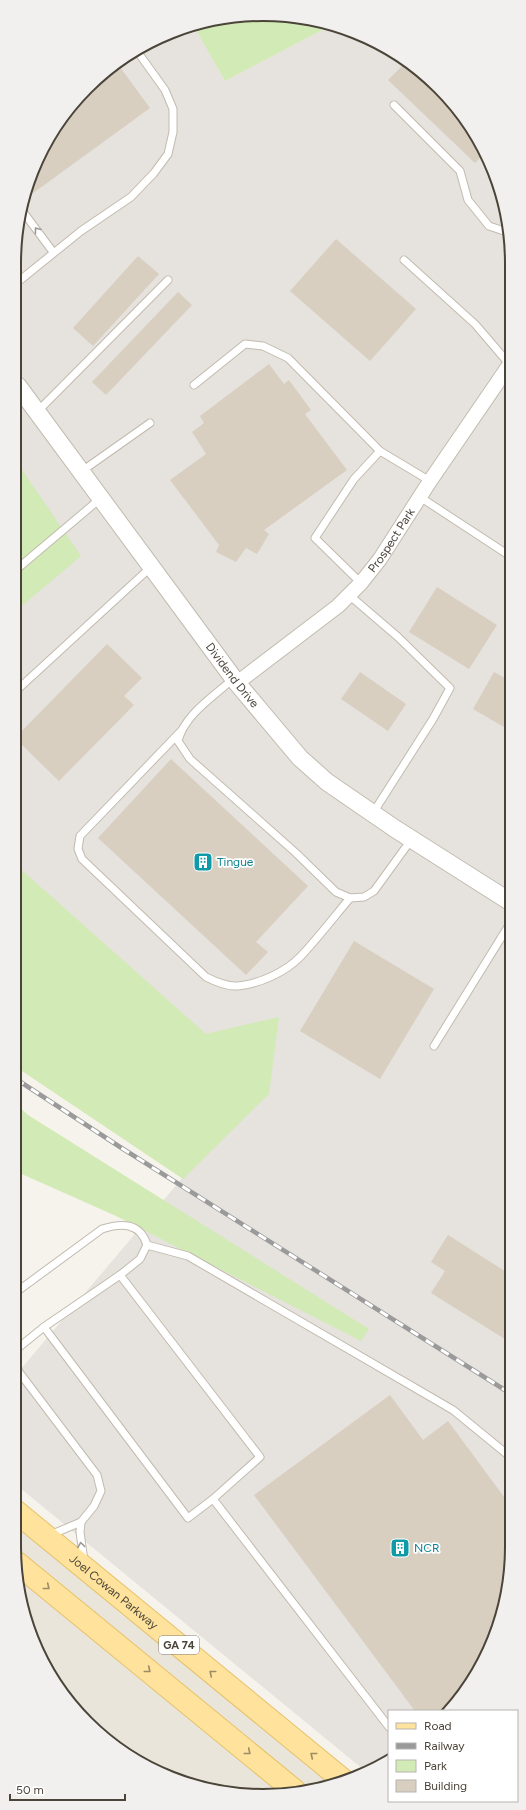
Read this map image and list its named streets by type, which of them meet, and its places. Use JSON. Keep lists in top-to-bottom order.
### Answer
{
  "streets": {
    "main road": ["Joel Cowan Parkway", "GA 74"],
    "street": ["Prospect Park", "Dividend Drive"]
  },
  "crossings": [
    ["Prospect Park", "Dividend Drive"]
  ],
  "places": {
    "building": ["Tingue", "NCR"]
  },
  "legend": [
    "Road",
    "Railway",
    "Park",
    "Building"
  ],
  "scale_bar": "50 m"
}
